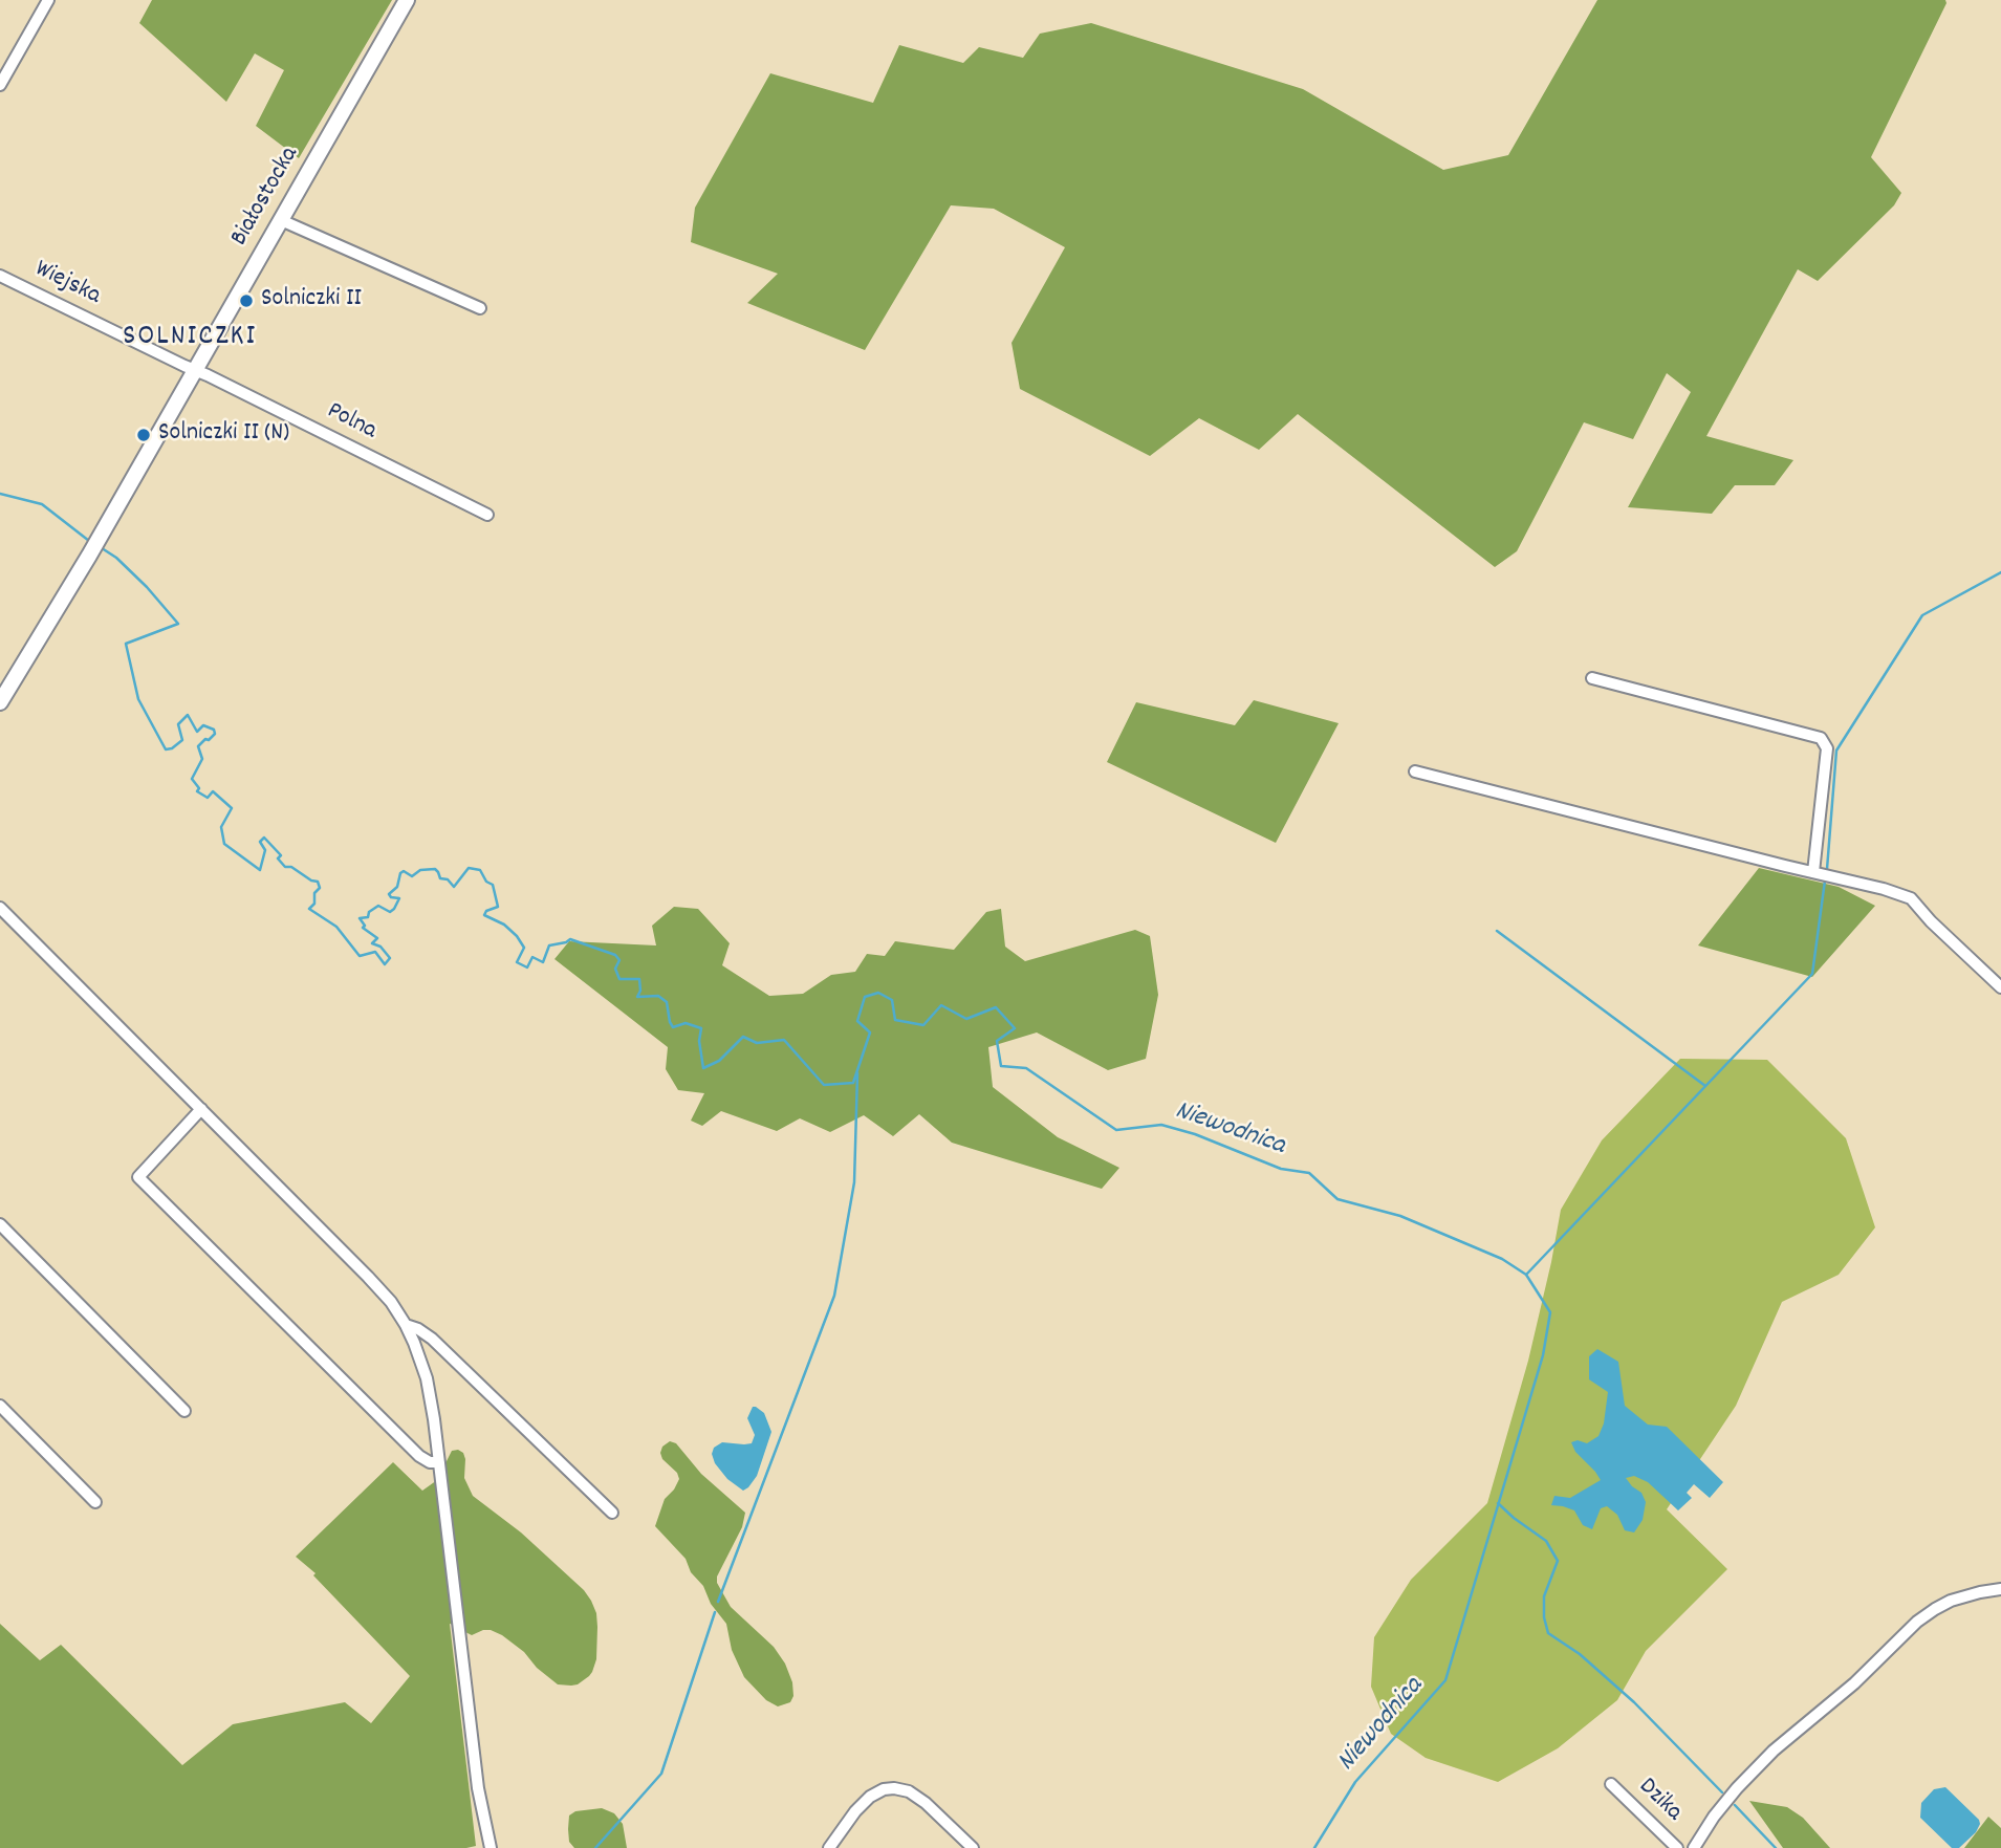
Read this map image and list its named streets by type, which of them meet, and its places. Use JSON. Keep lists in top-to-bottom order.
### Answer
{
  "streets": {
    "street": [
      "Białostocka",
      "Wiejska",
      "Polna",
      "Dzika"
    ]
  },
  "crossings": [
    ["Białostocka", "Wiejska"],
    ["Białostocka", "Polna"],
    ["Wiejska", "Polna"]
  ],
  "districts": ["SOLNICZKI"],
  "water": ["Niewodnica"],
  "places": ["Solniczki II", "Solniczki II (N)"]
}
